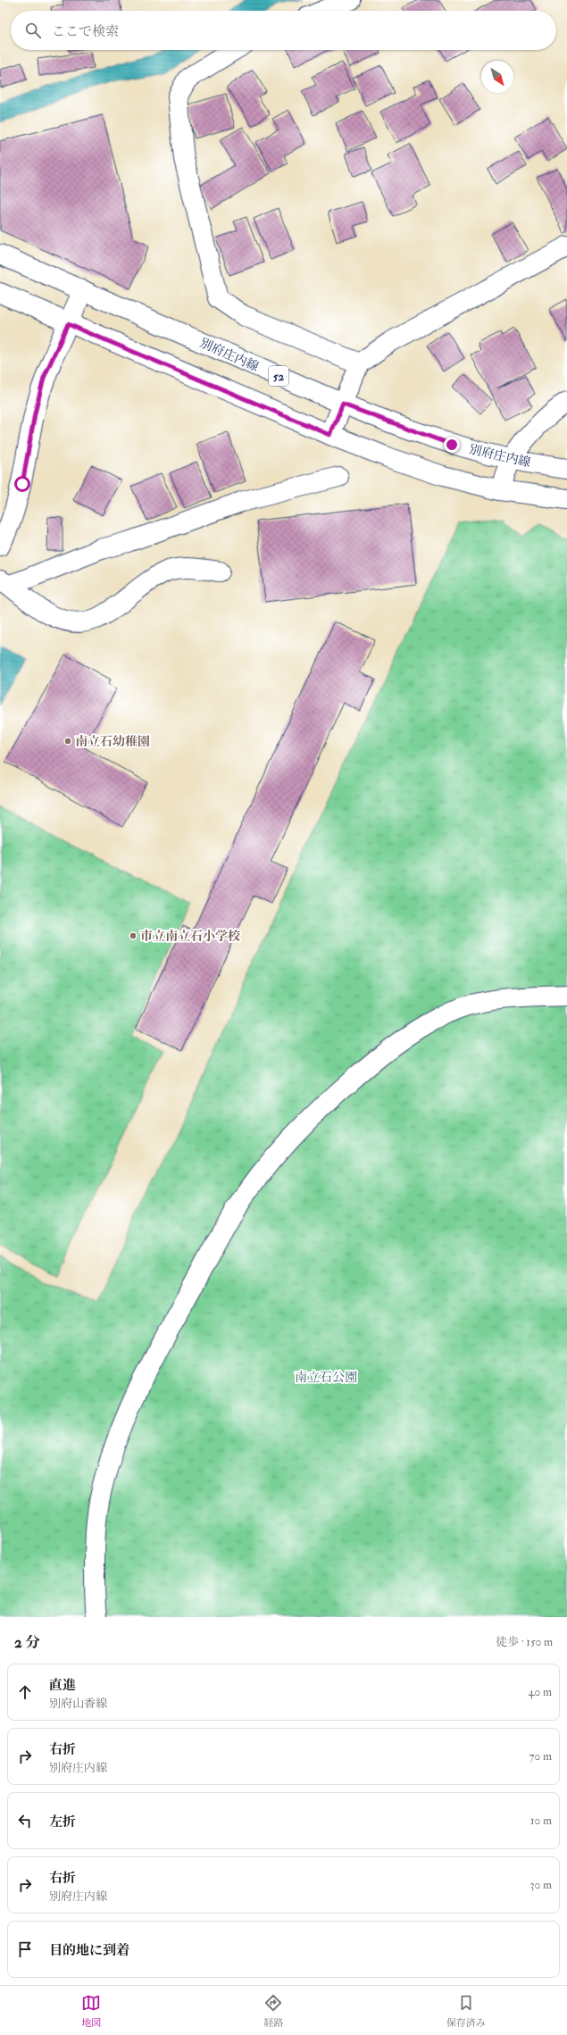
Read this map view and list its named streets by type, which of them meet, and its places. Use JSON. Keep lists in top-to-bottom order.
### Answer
{
  "streets": {
    "street": ["別府庄内線", "52"]
  },
  "parks": ["南立石公園"],
  "places": ["南立石幼稚園", "市立南立石小学校"],
  "north": "bottom right",
  "page": {
    "search": "ここで検索",
    "heading": ["2 分", "徒歩 · 150 m"],
    "list": [
      ["直進", "別府山香線", "40 m"],
      ["右折", "別府庄内線", "70 m"],
      ["左折", "10 m"],
      ["右折", "別府庄内線", "30 m"],
      "目的地に到着"
    ],
    "nav": ["地図", "経路", "保存済み"]
  }
}
